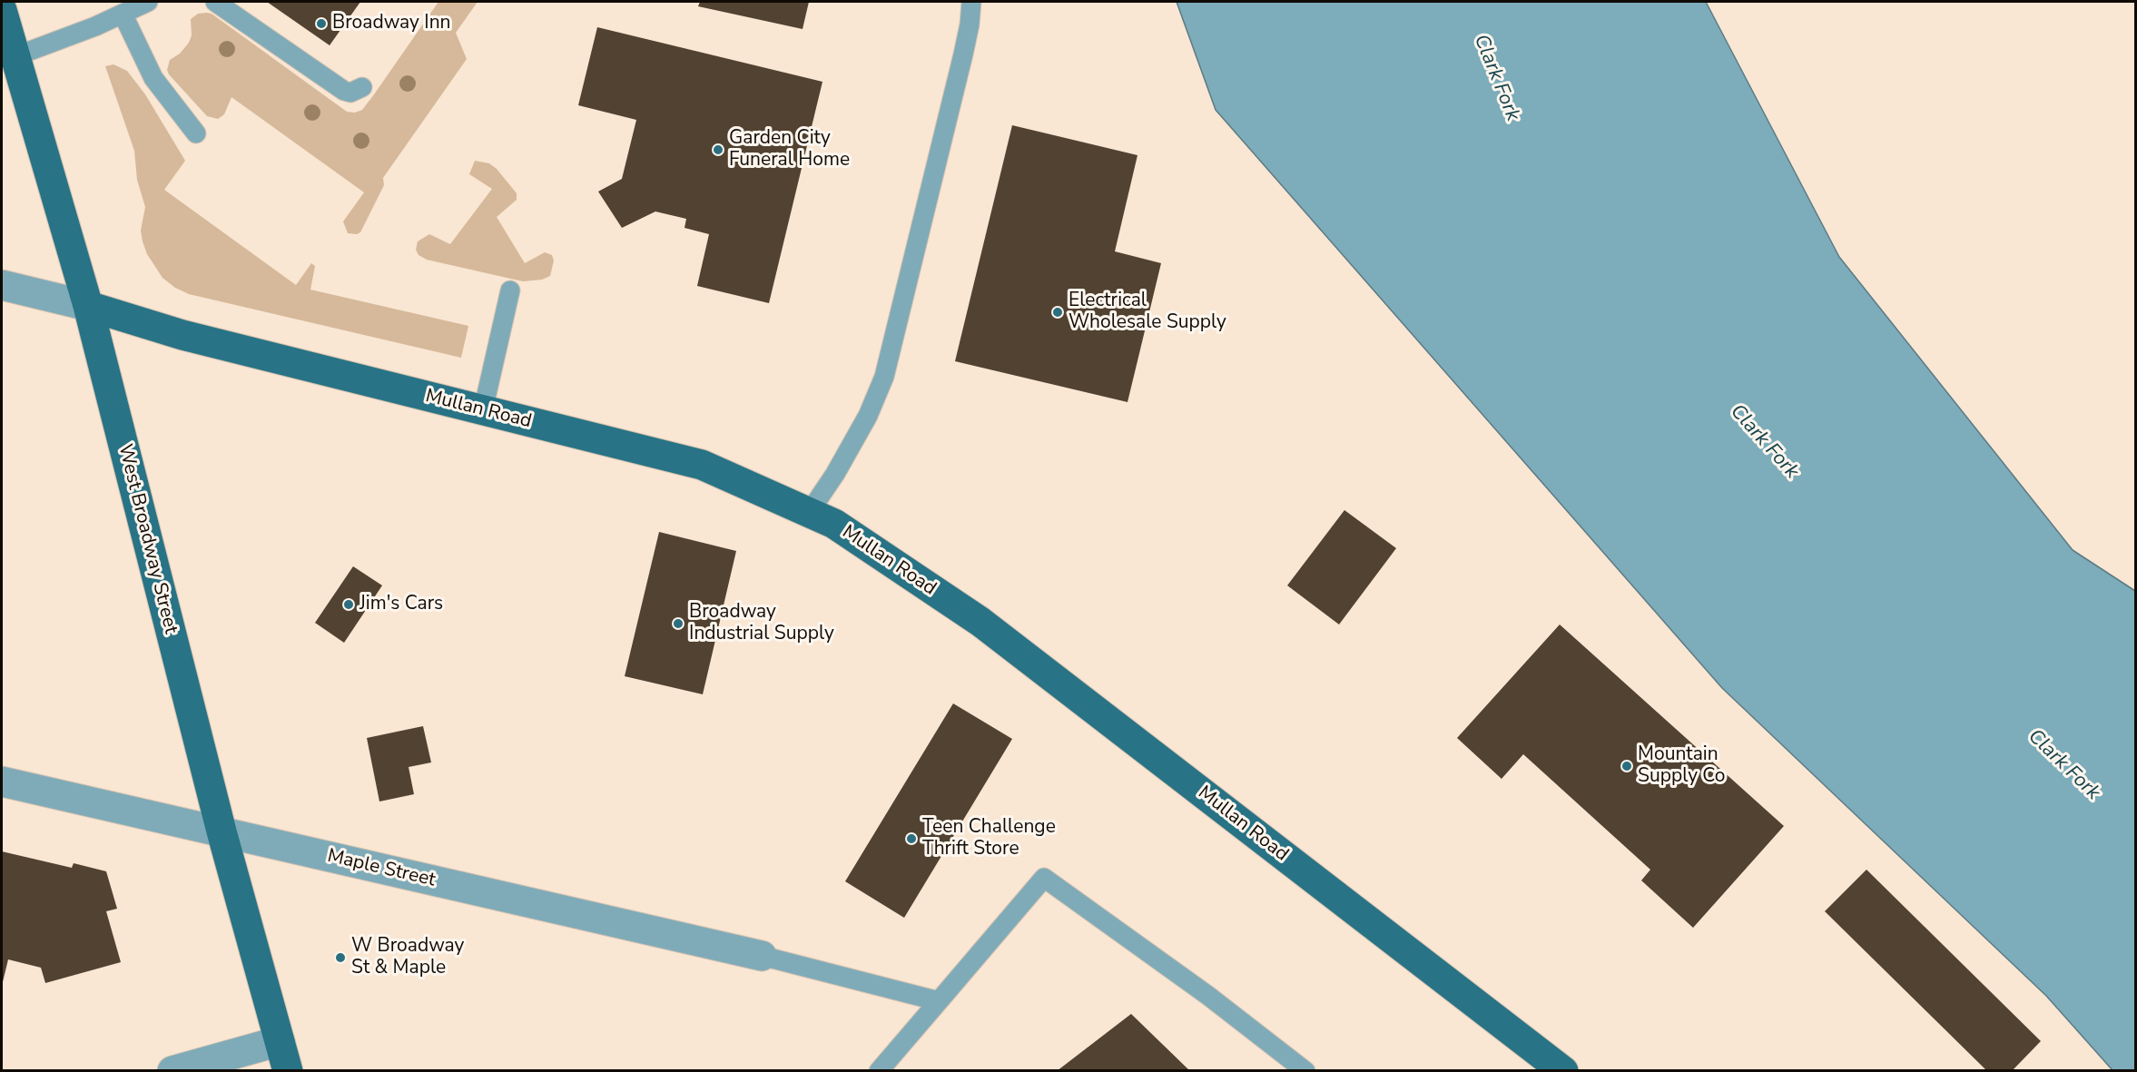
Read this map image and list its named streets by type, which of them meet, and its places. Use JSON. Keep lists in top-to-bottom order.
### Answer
{
  "streets": {
    "main road": ["Mullan Road", "West Broadway Street"],
    "street": ["Maple Street"]
  },
  "crossings": [
    ["Mullan Road", "West Broadway Street"],
    ["West Broadway Street", "Maple Street"]
  ],
  "water": ["Clark Fork"],
  "places": [
    "Broadway Inn",
    "Garden City Funeral Home",
    "Electrical Wholesale Supply",
    "Jim's Cars",
    "Broadway Industrial Supply",
    "Mountain Supply Co",
    "Teen Challenge Thrift Store",
    "W Broadway St & Maple"
  ]
}
